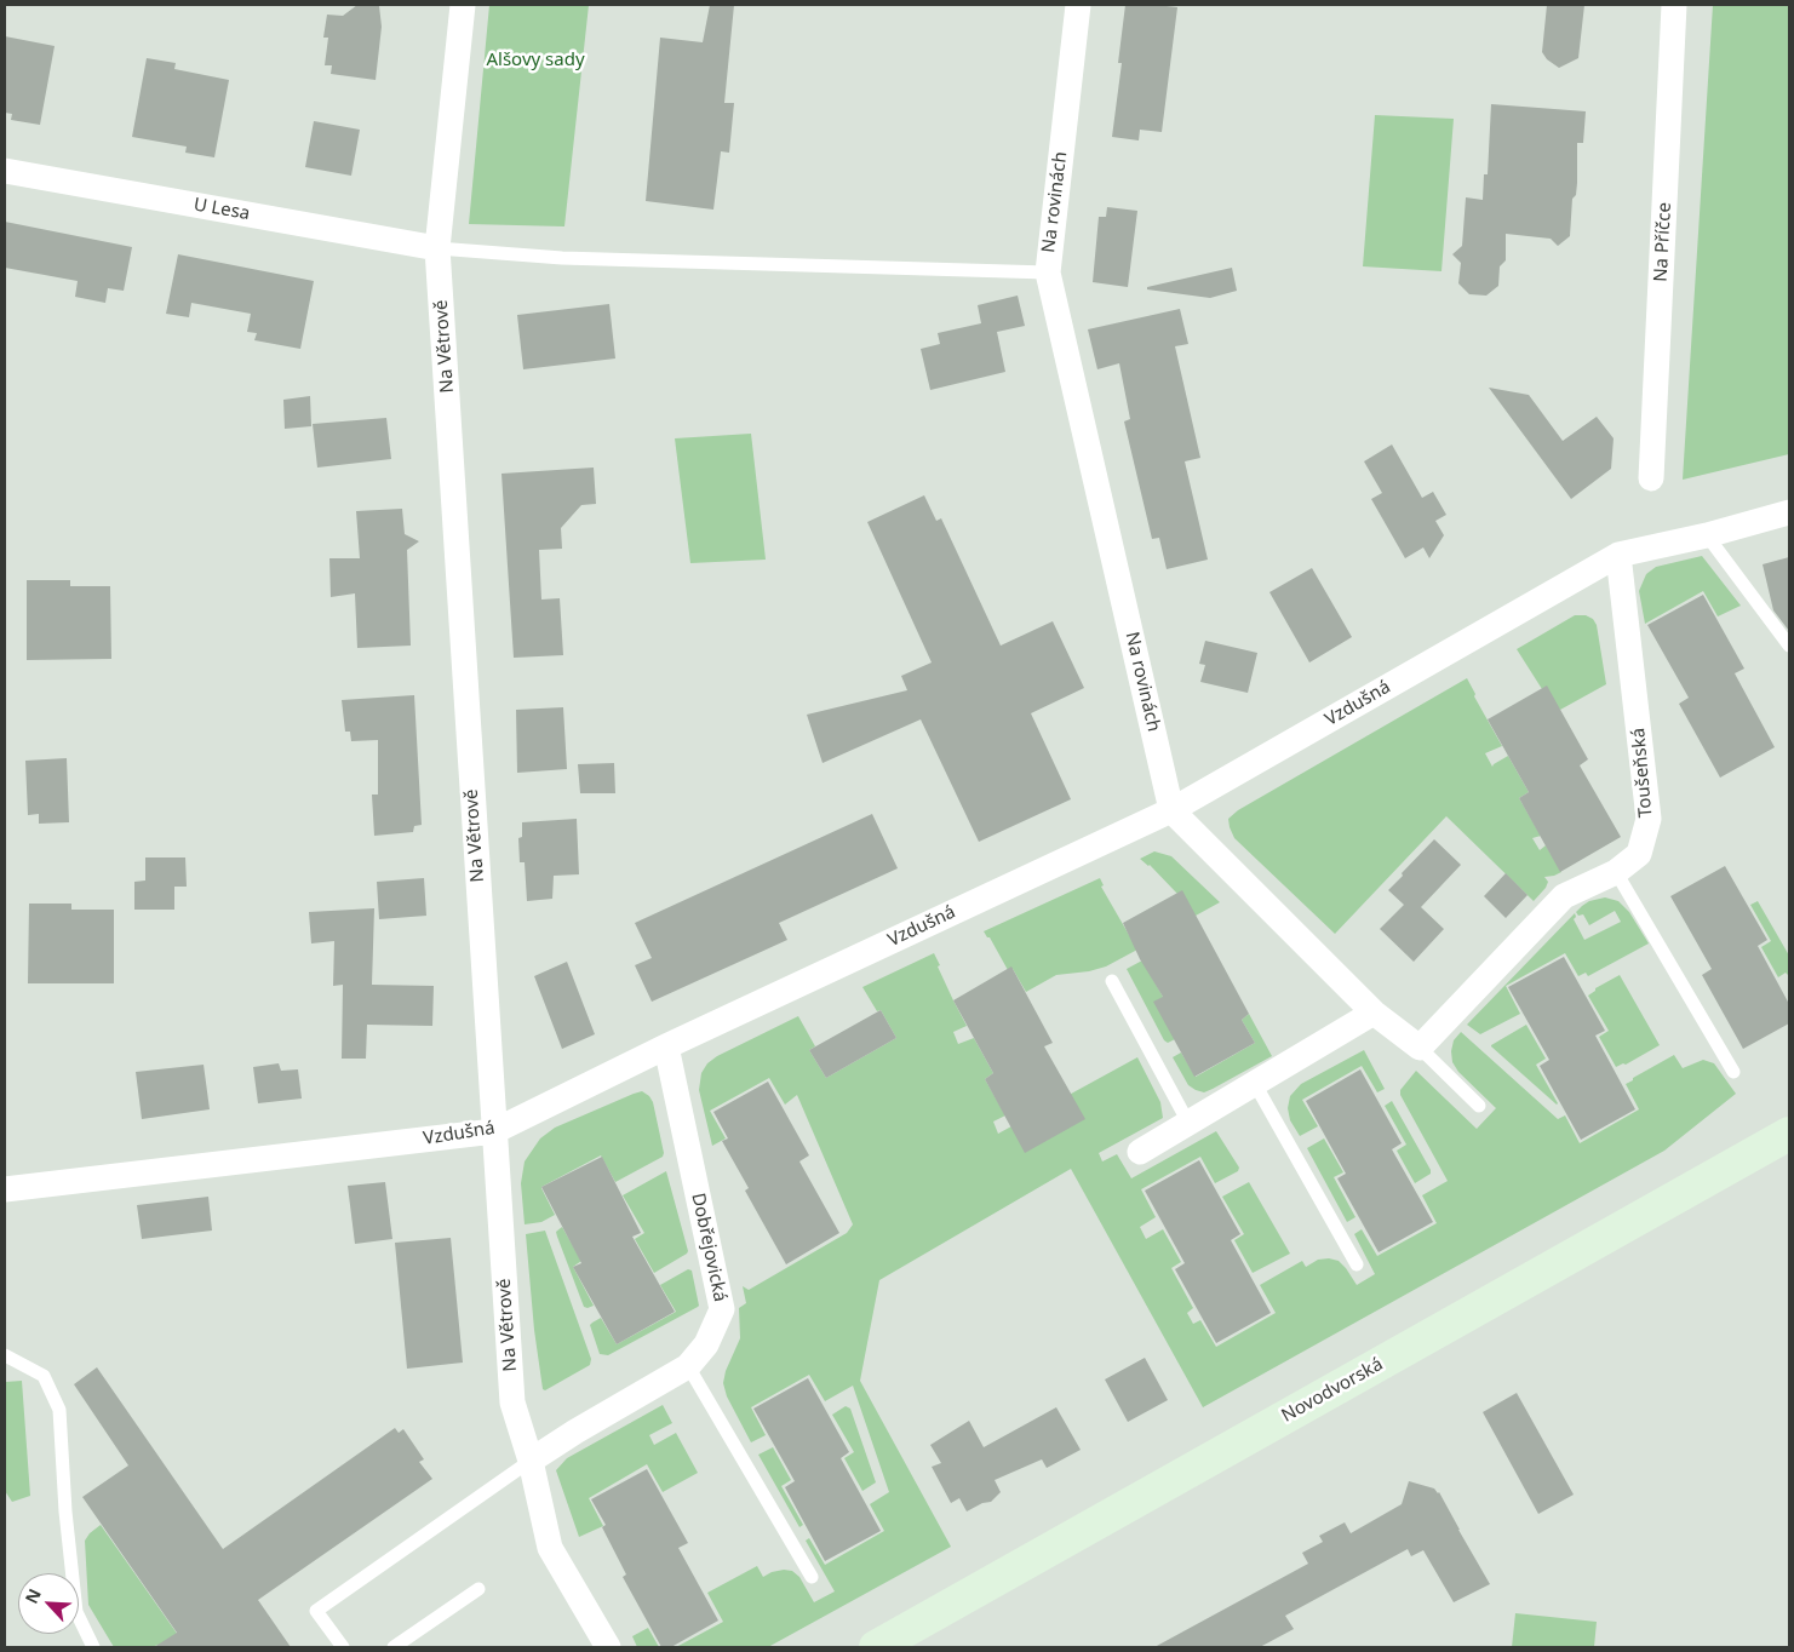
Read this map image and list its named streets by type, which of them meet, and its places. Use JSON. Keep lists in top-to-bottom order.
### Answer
{
  "streets": {
    "main road": ["Novodvorská"],
    "street": [
      "Na rovinách",
      "U Lesa",
      "Na Příčce",
      "Na Větrově",
      "Vzdušná",
      "Toušeňská",
      "Dobřejovická"
    ]
  },
  "crossings": [
    ["Na rovinách", "Vzdušná"],
    ["U Lesa", "Na Větrově"],
    ["Na Větrově", "Vzdušná"],
    ["Na Větrově", "Dobřejovická"],
    ["Vzdušná", "Toušeňská"],
    ["Vzdušná", "Dobřejovická"]
  ],
  "parks": ["Alšovy sady"],
  "north": "top left"
}
